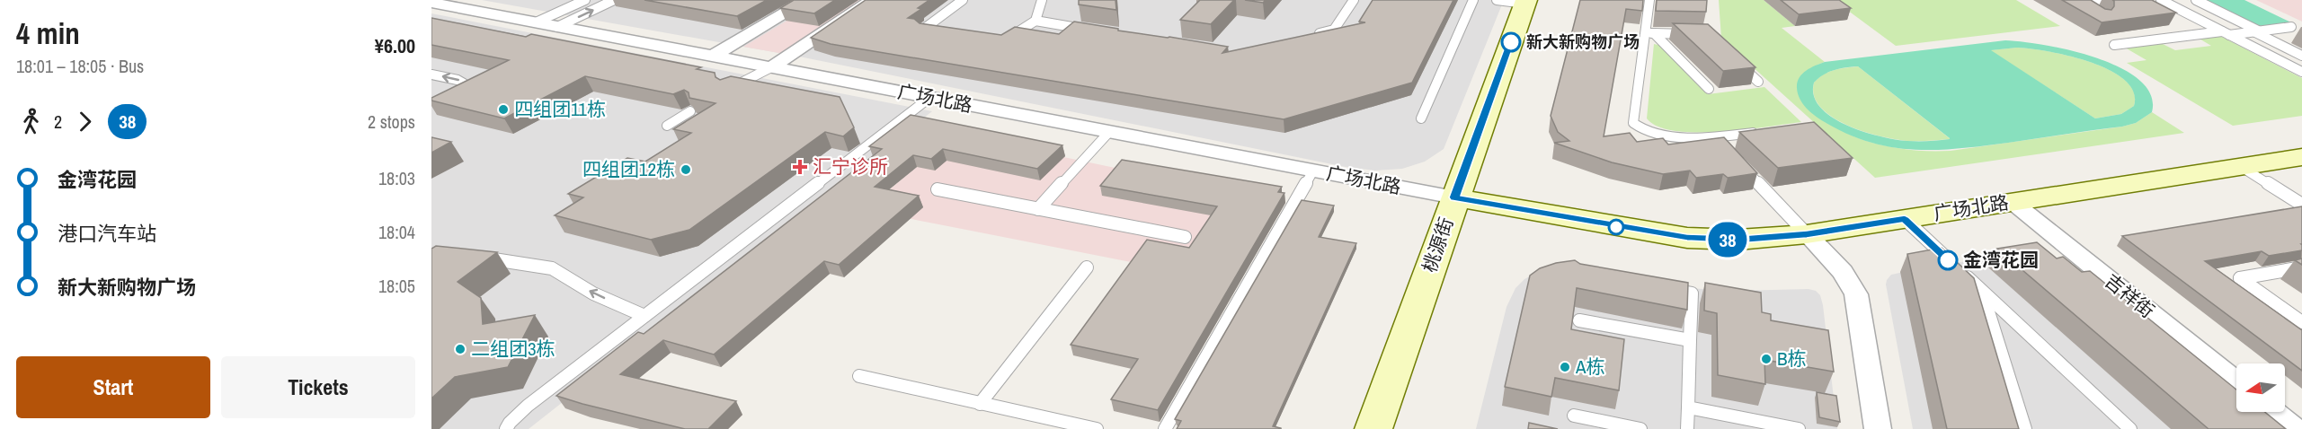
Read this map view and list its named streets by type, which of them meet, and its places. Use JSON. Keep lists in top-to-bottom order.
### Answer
{
  "streets": {
    "street": ["广场北路", "桃源街", "吉祥街"]
  },
  "crossings": [
    ["广场北路", "桃源街"],
    ["广场北路", "吉祥街"]
  ],
  "places": {
    "other": [
      "新大新购物广场",
      "四组团11栋",
      "四组团12栋",
      "金湾花园",
      "二组团3栋",
      "B栋",
      "A栋"
    ],
    "health": ["汇宁诊所"]
  },
  "lines": ["bus line 38"],
  "north": "left",
  "page": {
    "heading": ["4 min", "18:01 – 18:05 · Bus", "¥6.00"],
    "on_map": "38",
    "legs": ["2", "38", "2 stops"],
    "list": [
      {
        "name": "金湾花园",
        "value": "18:03"
      },
      {
        "name": "港口汽车站",
        "value": "18:04"
      },
      {
        "name": "新大新购物广场",
        "value": "18:05"
      }
    ],
    "buttons": ["Start", "Tickets"]
  }
}
